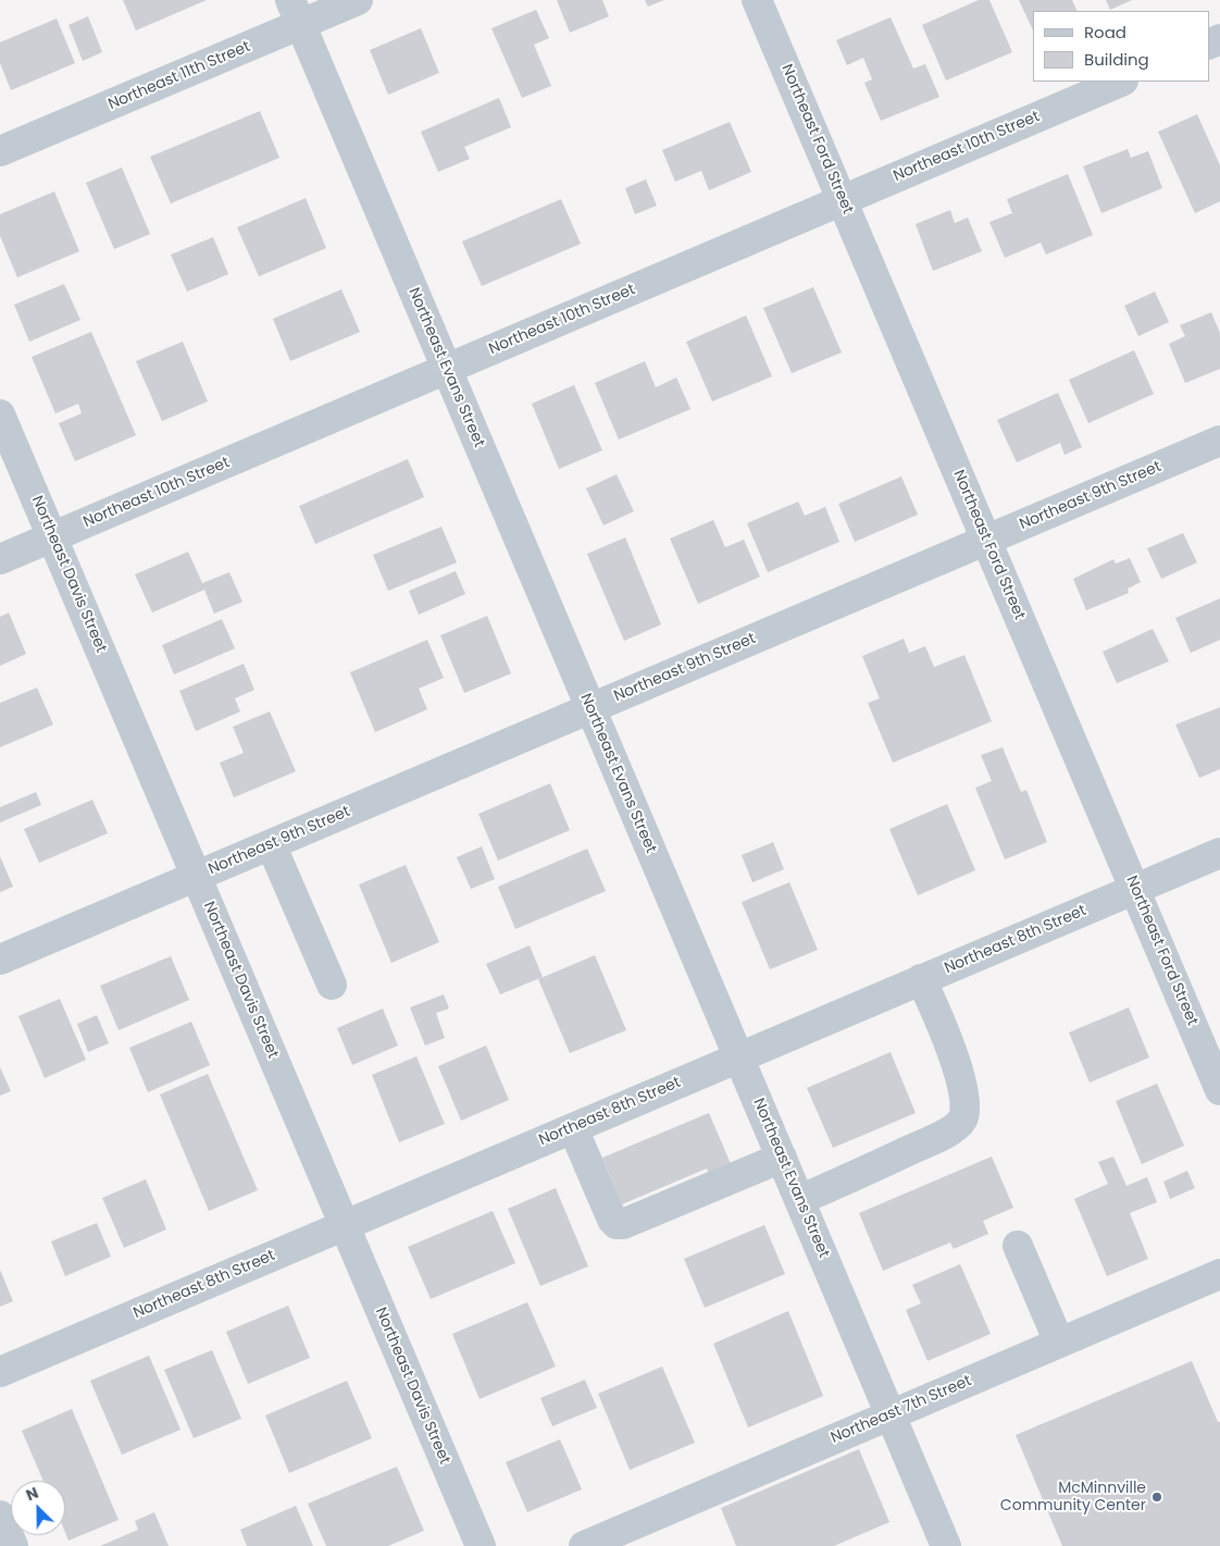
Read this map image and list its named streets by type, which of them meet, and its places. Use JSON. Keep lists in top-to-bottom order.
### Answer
{
  "streets": {
    "street": [
      "Northeast 11th Street",
      "Northeast Ford Street",
      "Northeast 10th Street",
      "Northeast Evans Street",
      "Northeast 9th Street",
      "Northeast Davis Street",
      "Northeast 8th Street",
      "Northeast 7th Street"
    ]
  },
  "crossings": [
    ["Northeast 11th Street", "Northeast Evans Street"],
    ["Northeast Ford Street", "Northeast 10th Street"],
    ["Northeast Ford Street", "Northeast 9th Street"],
    ["Northeast Ford Street", "Northeast 8th Street"],
    ["Northeast 10th Street", "Northeast Evans Street"],
    ["Northeast 10th Street", "Northeast Davis Street"],
    ["Northeast Evans Street", "Northeast 9th Street"],
    ["Northeast Evans Street", "Northeast 8th Street"],
    ["Northeast Evans Street", "Northeast 7th Street"],
    ["Northeast 9th Street", "Northeast Davis Street"],
    ["Northeast Davis Street", "Northeast 8th Street"]
  ],
  "places": ["McMinnville Community Center"],
  "legend": ["Road", "Building"],
  "north": "top left"
}
